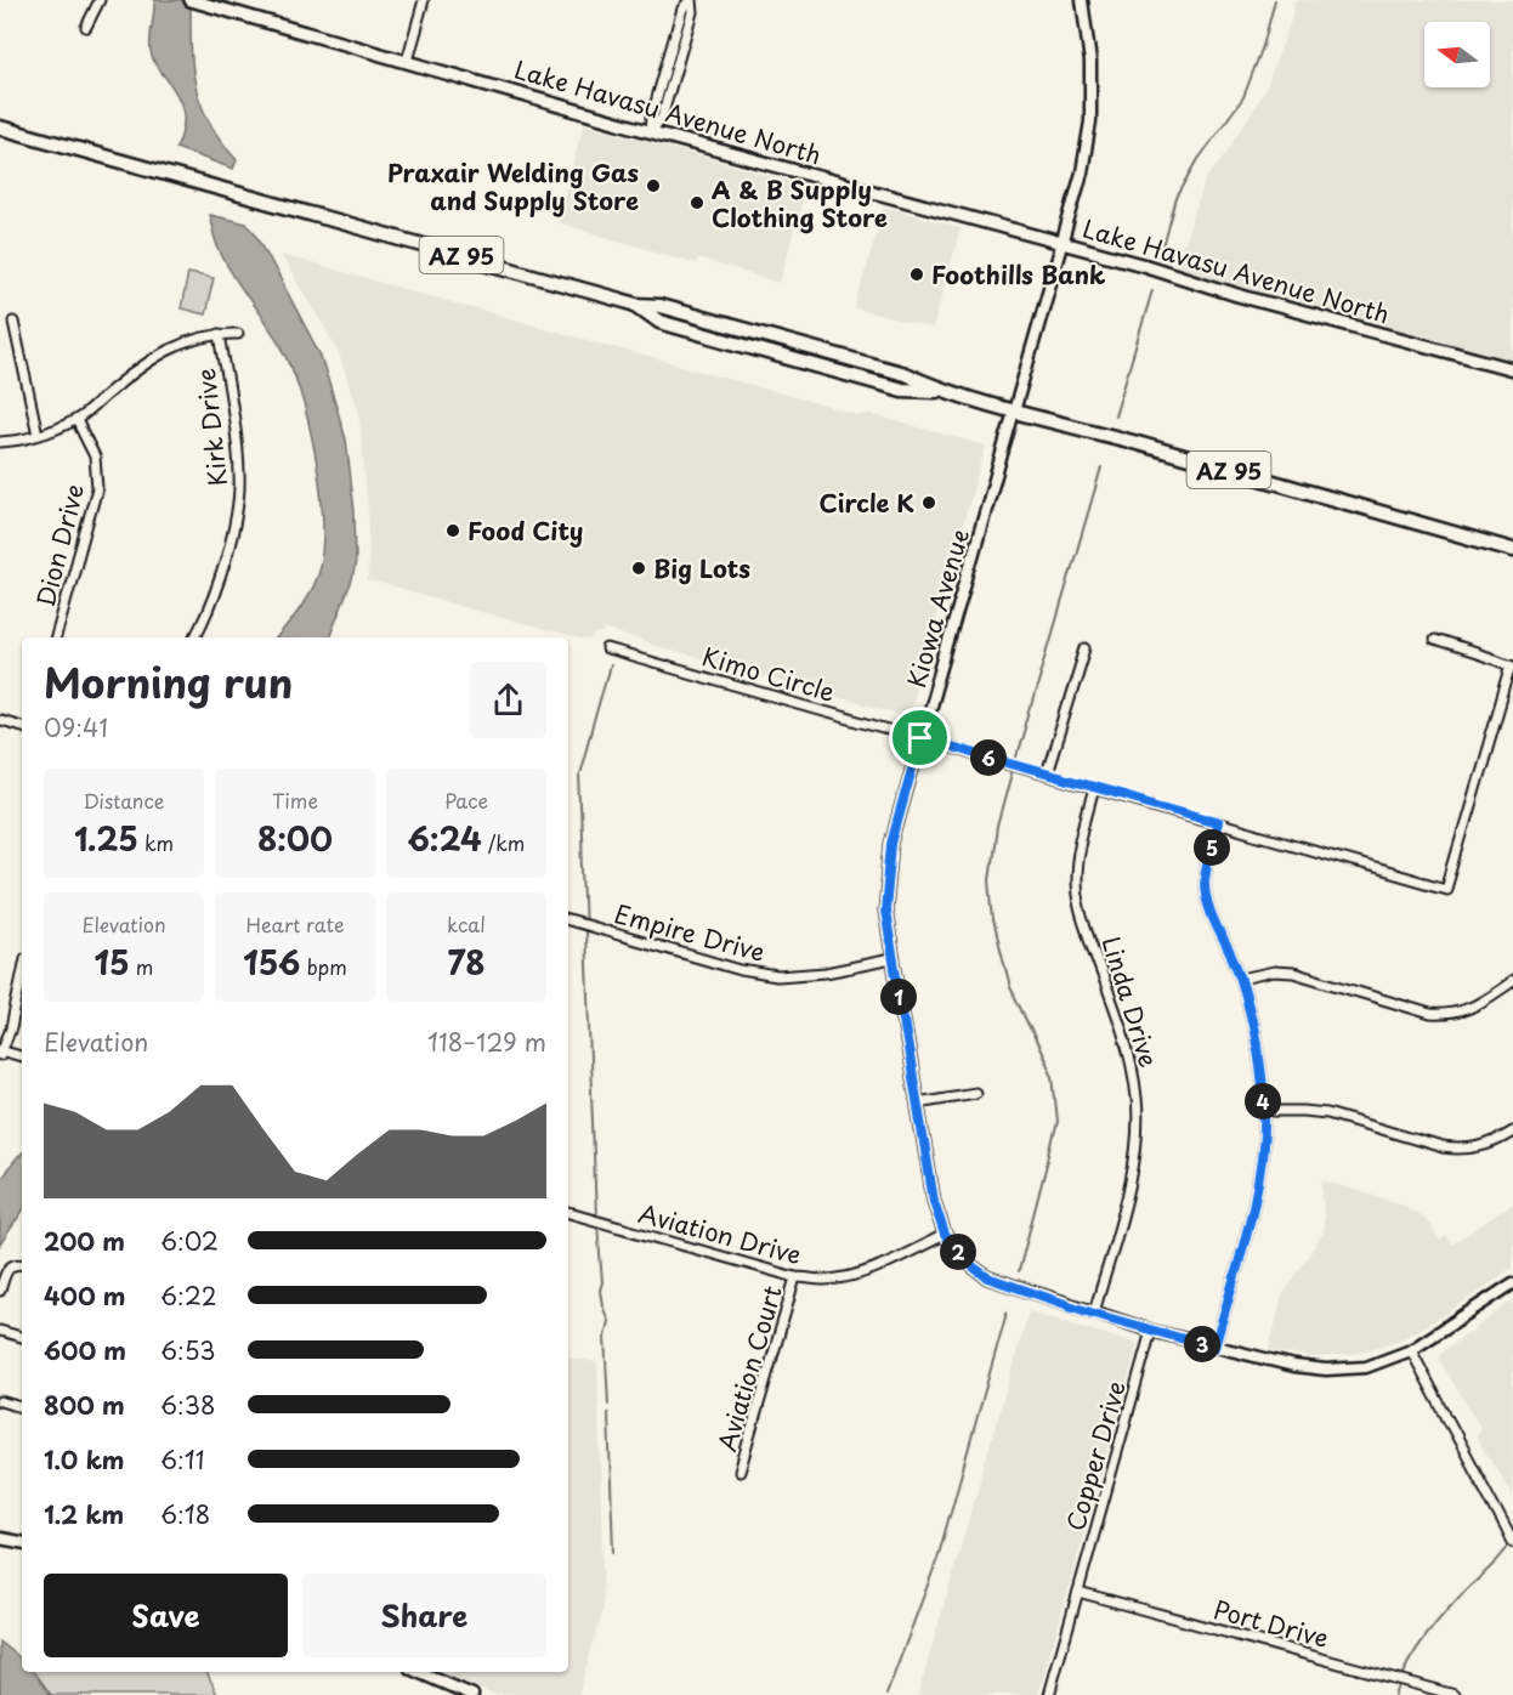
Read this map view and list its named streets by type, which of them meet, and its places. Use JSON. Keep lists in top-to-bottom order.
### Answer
{
  "streets": {
    "highway": ["AZ 95"],
    "main road": ["Lake Havasu Avenue North"],
    "street": [
      "Kirk Drive",
      "Dion Drive",
      "Kiowa Avenue",
      "Kimo Circle",
      "Empire Drive",
      "Linda Drive",
      "Aviation Drive",
      "Aviation Court",
      "Copper Drive",
      "Port Drive"
    ]
  },
  "crossings": [
    ["Lake Havasu Avenue North", "Kiowa Avenue"],
    ["AZ 95", "Kiowa Avenue"],
    ["Kiowa Avenue", "Kimo Circle"],
    ["Kiowa Avenue", "Empire Drive"],
    ["Kiowa Avenue", "Linda Drive"],
    ["Kiowa Avenue", "Aviation Drive"],
    ["Kiowa Avenue", "Copper Drive"],
    ["Kimo Circle", "Linda Drive"],
    ["Aviation Drive", "Aviation Court"],
    ["Copper Drive", "Port Drive"]
  ],
  "places": [
    "Praxair Welding Gas and Supply Store",
    "A & B Supply Clothing Store",
    "Foothills Bank",
    "Circle K",
    "Food City",
    "Big Lots"
  ],
  "north": "left",
  "page": {
    "heading": ["Morning run", "09:41"],
    "pins": [
      "6",
      "5",
      "1",
      "4",
      "2",
      "3"
    ],
    "stats": [
      ["Distance", "1.25 km"],
      ["Time", "8:00"],
      ["Pace", "6:24 /km"],
      ["Elevation", "15 m"],
      ["Heart rate", "156 bpm"],
      ["kcal", "78"]
    ],
    "chart": ["Elevation", "118–129 m"],
    "list": [
      {
        "name": "200 m",
        "note": "6:02"
      },
      {
        "name": "400 m",
        "note": "6:22"
      },
      {
        "name": "600 m",
        "note": "6:53"
      },
      {
        "name": "800 m",
        "note": "6:38"
      },
      {
        "name": "1.0 km",
        "note": "6:11"
      },
      {
        "name": "1.2 km",
        "note": "6:18"
      }
    ],
    "buttons": ["Save", "Share"]
  }
}
